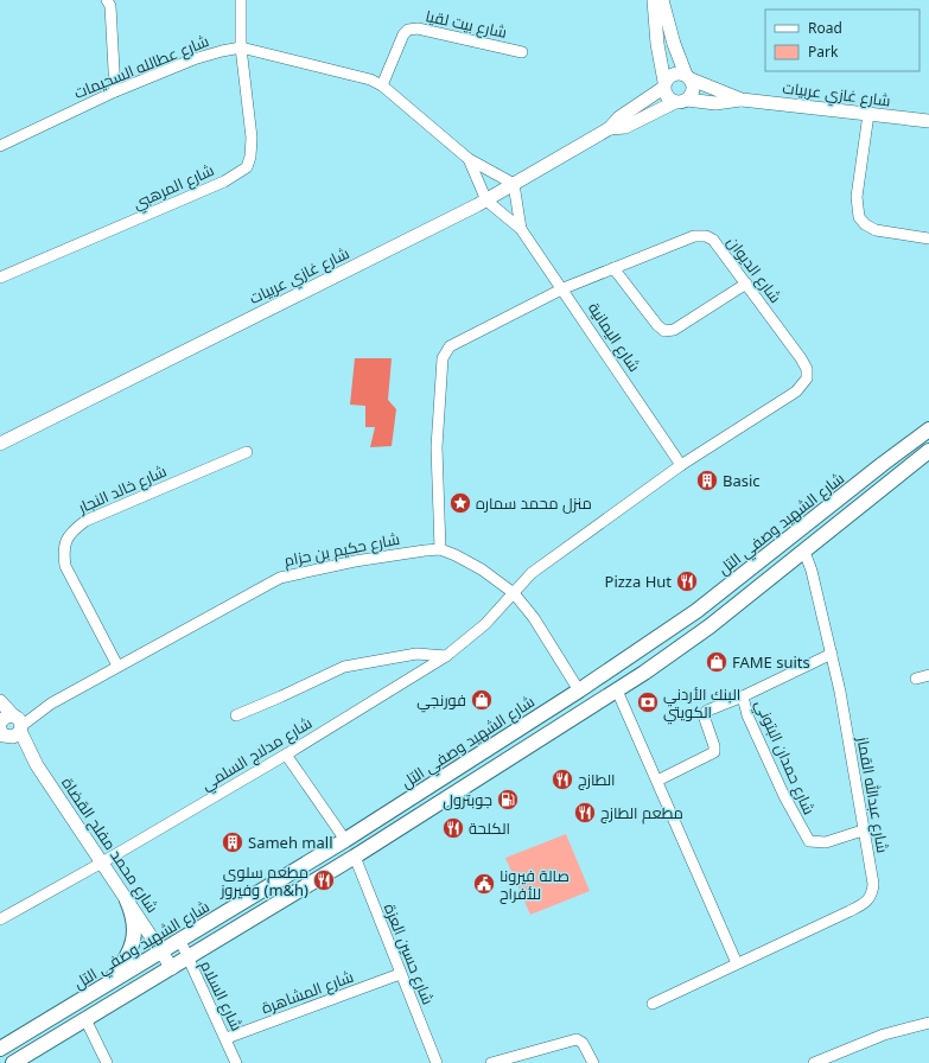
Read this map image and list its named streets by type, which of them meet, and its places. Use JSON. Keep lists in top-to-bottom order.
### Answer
{
  "streets": {
    "main road": ["شارع الشهيد وصفي التل"],
    "street": [
      "شارع بيت لقيا",
      "شارع عطالله السحيمات",
      "شارع غازي عربيات",
      "شارع المرهبي",
      "شارع الديوان",
      "شارع اليمانية",
      "شارع خالد النجار",
      "شارع حكيم بن حزام",
      "شارع مدلاج السلمي",
      "شارع حمدان البتوني",
      "شارع عبدالله القماز",
      "شارع محمد مفلح القضاة",
      "شارع حسين العزة",
      "شارع المشاهرة",
      "شارع السلام"
    ]
  },
  "crossings": [
    ["شارع بيت لقيا", "شارع عطالله السحيمات"],
    ["شارع عطالله السحيمات", "شارع غازي عربيات"],
    ["شارع عطالله السحيمات", "شارع المرهبي"],
    ["شارع عطالله السحيمات", "شارع اليمانية"],
    ["شارع غازي عربيات", "شارع اليمانية"],
    ["شارع الديوان", "شارع اليمانية"],
    ["شارع الديوان", "شارع حكيم بن حزام"],
    ["شارع الديوان", "شارع مدلاج السلمي"],
    ["شارع خالد النجار", "شارع حكيم بن حزام"],
    ["شارع الشهيد وصفي التل", "شارع محمد مفلح القضاة"],
    ["شارع الشهيد وصفي التل", "شارع السلام"],
    ["شارع حكيم بن حزام", "شارع محمد مفلح القضاة"],
    ["شارع مدلاج السلمي", "شارع محمد مفلح القضاة"],
    ["شارع حمدان البتوني", "شارع عبدالله القماز"],
    ["شارع حسين العزة", "شارع المشاهرة"],
    ["شارع المشاهرة", "شارع السلام"]
  ],
  "places": {
    "building": ["Basic", "Sameh mall"],
    "place": ["منزل محمد سماره"],
    "restaurant": [
      "Pizza Hut",
      "الطازج",
      "مطعم الطازج",
      "الكلحة",
      "مطعم سلوى وفيروز (m&h)"
    ],
    "shop": ["FAME suits", "فورنجي"],
    "bank": ["البنك الأردني الكويتي"],
    "fuel station": ["جوبترول"],
    "public building": ["صالة فيرونا للأفراح"]
  },
  "legend": ["Road", "Park"]
}
